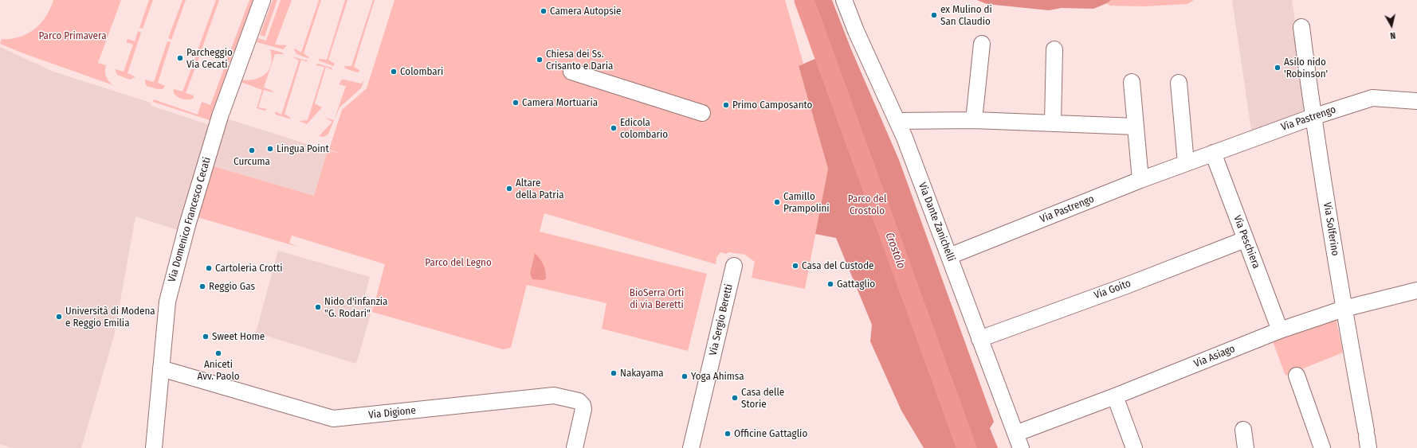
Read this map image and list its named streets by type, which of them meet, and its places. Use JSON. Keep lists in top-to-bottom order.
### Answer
{
  "streets": {
    "street": [
      "Via Pastrengo",
      "Via Domenico Francesco Cecati",
      "Via Dante Zanichelli",
      "Via Solferino",
      "Via Peschiera",
      "Via Goito",
      "Via Sergio Beretti",
      "Via Asiago",
      "Via Digione"
    ]
  },
  "crossings": [
    ["Via Pastrengo", "Via Dante Zanichelli"],
    ["Via Pastrengo", "Via Solferino"],
    ["Via Pastrengo", "Via Peschiera"],
    ["Via Domenico Francesco Cecati", "Via Digione"],
    ["Via Dante Zanichelli", "Via Goito"],
    ["Via Dante Zanichelli", "Via Asiago"],
    ["Via Solferino", "Via Asiago"],
    ["Via Peschiera", "Via Goito"],
    ["Via Peschiera", "Via Asiago"]
  ],
  "water": ["Crostolo"],
  "parks": [
    "Parco Primavera",
    "Parco del Crostolo",
    "Parco del Legno",
    "BioSerra Orti di via Beretti"
  ],
  "places": [
    "Camera Autopsie",
    "ex Mulino di San Claudio",
    "Parcheggio Via Cecati",
    "Chiesa dei Ss. Crisanto e Daria",
    "Asilo nido 'Robinson'",
    "Colombari",
    "Camera Mortuaria",
    "Primo Camposanto",
    "Edicola colombario",
    "Lingua Point",
    "Curcuma",
    "Altare della Patria",
    "Camillo Prampolini",
    "Casa del Custode",
    "Cartoleria Crotti",
    "Gattaglio",
    "Reggio Gas",
    "Nido d'infanzia \"G. Rodari\"",
    "Università di Modena e Reggio Emilia",
    "Sweet Home",
    "Aniceti Avv. Paolo",
    "Nakayama",
    "Yoga Ahimsa",
    "Casa delle Storie",
    "Officine Gattaglio"
  ],
  "north": "bottom"
}
